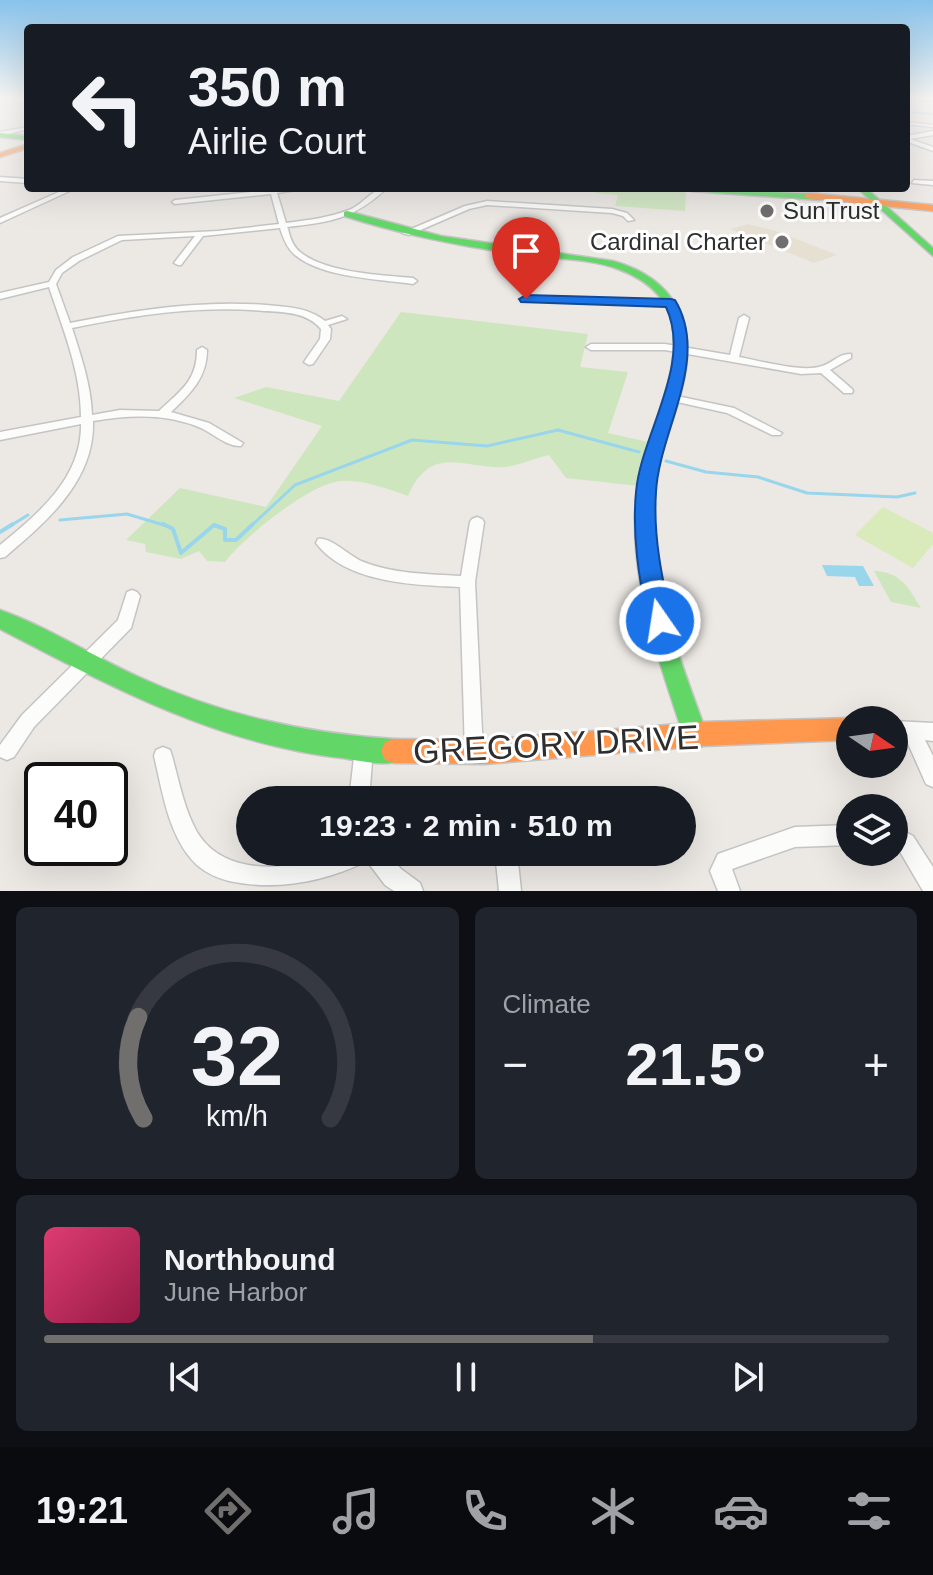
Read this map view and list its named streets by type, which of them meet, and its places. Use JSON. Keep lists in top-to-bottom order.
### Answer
{
  "streets": {
    "street": ["GREGORY DRIVE"]
  },
  "places": ["SunTrust", "Cardinal Charter"],
  "north": "right",
  "page": {
    "turn": ["350 m", "Airlie Court"],
    "limit": "40",
    "trip": "19:23 · 2 min · 510 m",
    "tile": "Climate",
    "heat": ["−", "21.5°", "+"],
    "song": ["Northbound", "June Harbor"],
    "tabs": "19:21",
    "gauge": ["32", "km/h"]
  }
}
